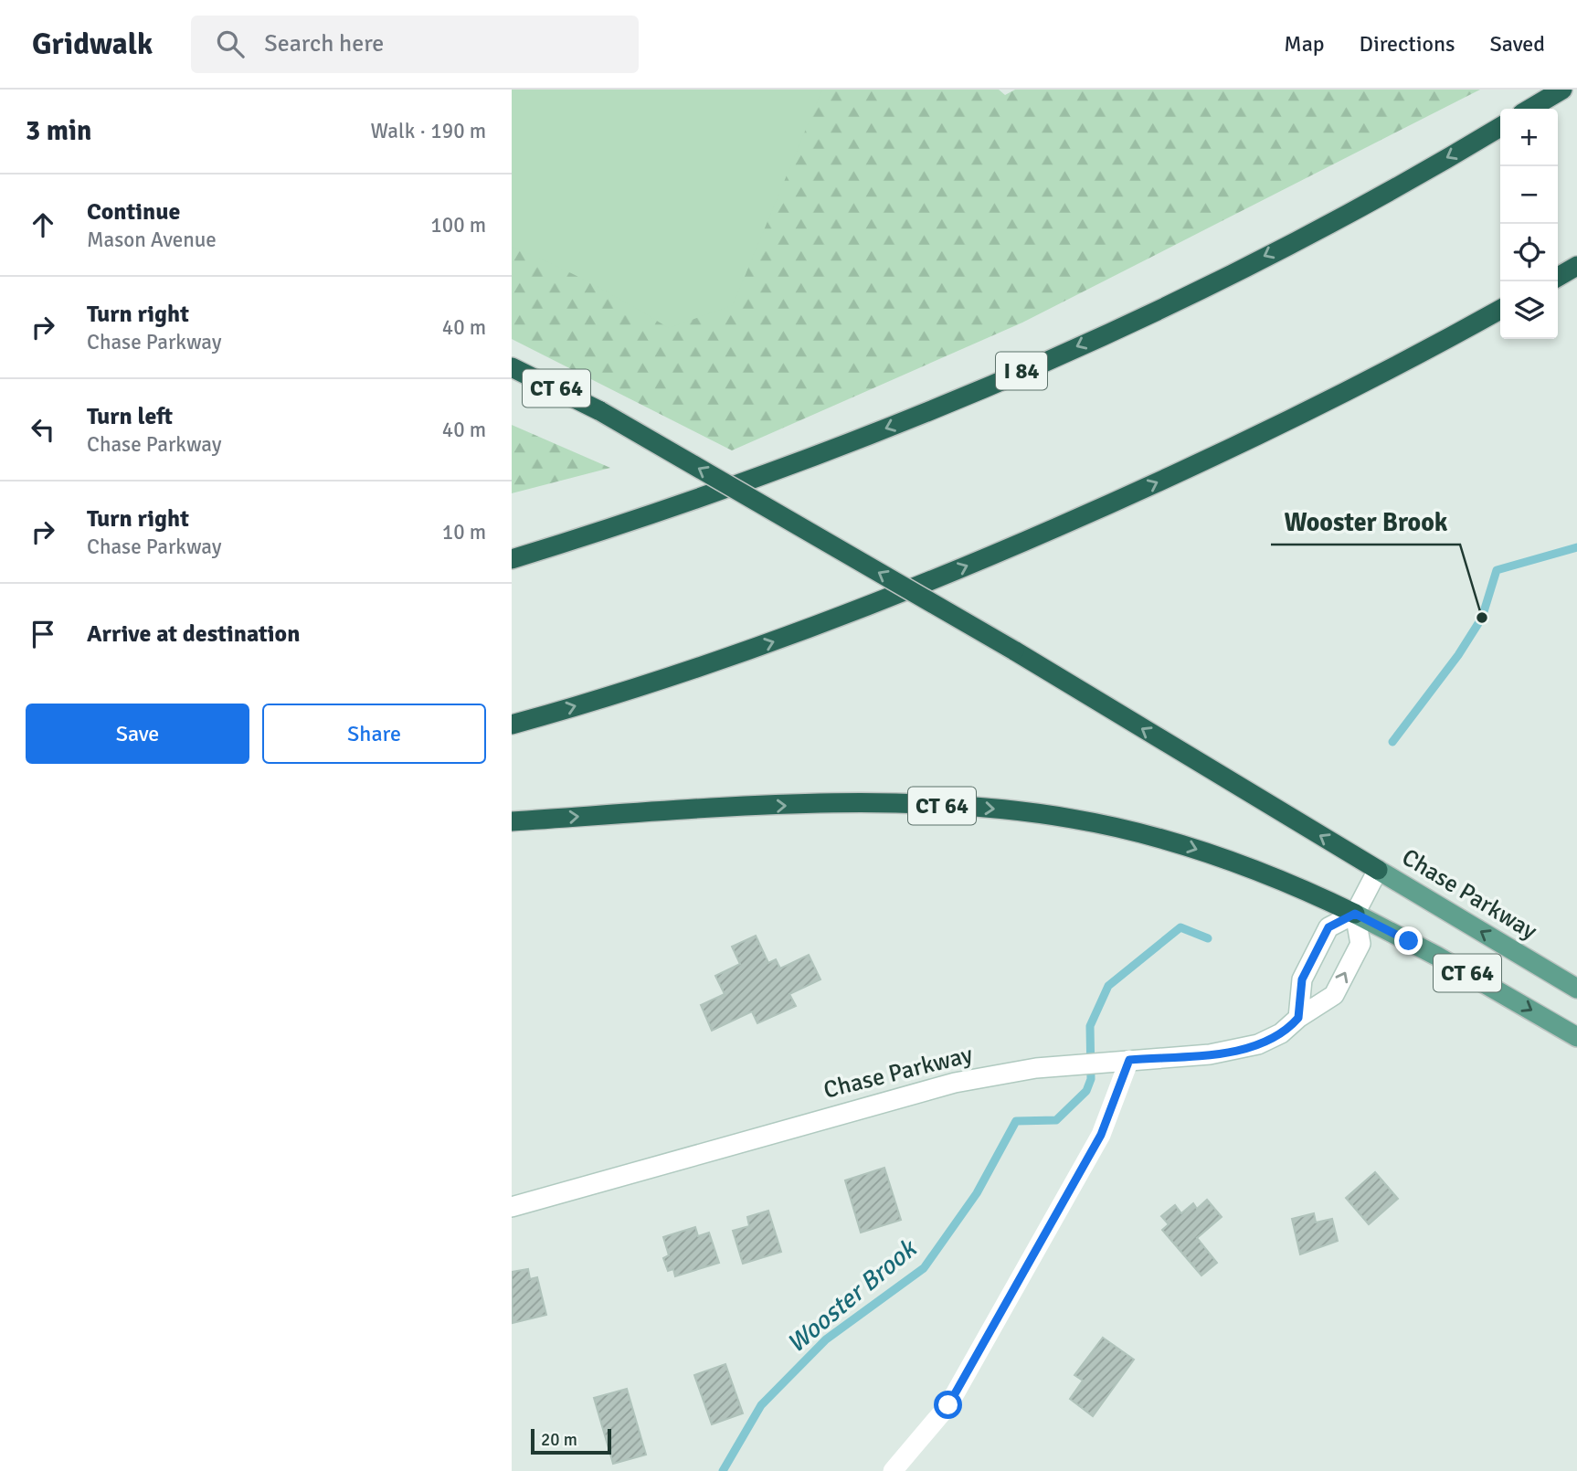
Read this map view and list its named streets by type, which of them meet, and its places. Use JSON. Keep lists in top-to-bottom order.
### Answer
{
  "streets": {
    "highway": ["I 84", "CT 64"],
    "main road": ["Chase Parkway"]
  },
  "crossings": [
    ["CT 64", "Chase Parkway"]
  ],
  "water": ["Wooster Brook"],
  "places": ["Wooster Brook"],
  "scale_bar": "20 m",
  "page": {
    "header": "Gridwalk",
    "search": "Search here",
    "nav": ["Map", "Directions", "Saved"],
    "heading": ["3 min", "Walk · 190 m"],
    "map_buttons": ["+", "−"],
    "list": [
      ["Continue", "Mason Avenue", "100 m"],
      ["Turn right", "Chase Parkway", "40 m"],
      ["Turn left", "Chase Parkway", "40 m"],
      ["Turn right", "Chase Parkway", "10 m"],
      "Arrive at destination"
    ],
    "buttons": ["Save", "Share"],
    "scale": "20 m"
  }
}
